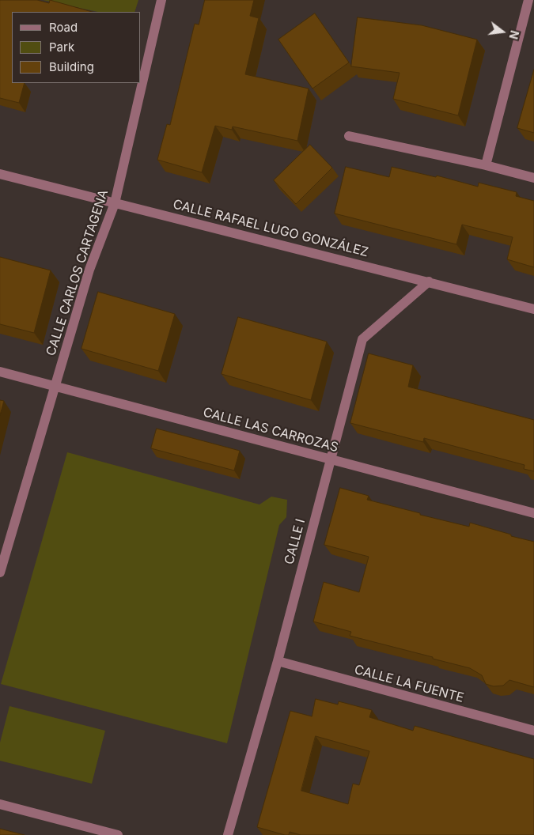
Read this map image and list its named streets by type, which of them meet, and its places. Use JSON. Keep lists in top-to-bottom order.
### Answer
{
  "streets": {
    "street": [
      "CALLE RAFAEL LUGO GONZÁLEZ",
      "CALLE CARLOS CARTAGENA",
      "CALLE LAS CARROZAS",
      "CALLE I",
      "CALLE LA FUENTE"
    ]
  },
  "crossings": [
    ["CALLE RAFAEL LUGO GONZÁLEZ", "CALLE CARLOS CARTAGENA"],
    ["CALLE RAFAEL LUGO GONZÁLEZ", "CALLE I"],
    ["CALLE CARLOS CARTAGENA", "CALLE LAS CARROZAS"],
    ["CALLE LAS CARROZAS", "CALLE I"],
    ["CALLE I", "CALLE LA FUENTE"]
  ],
  "legend": ["Road", "Park", "Building"],
  "north": "right"
}
